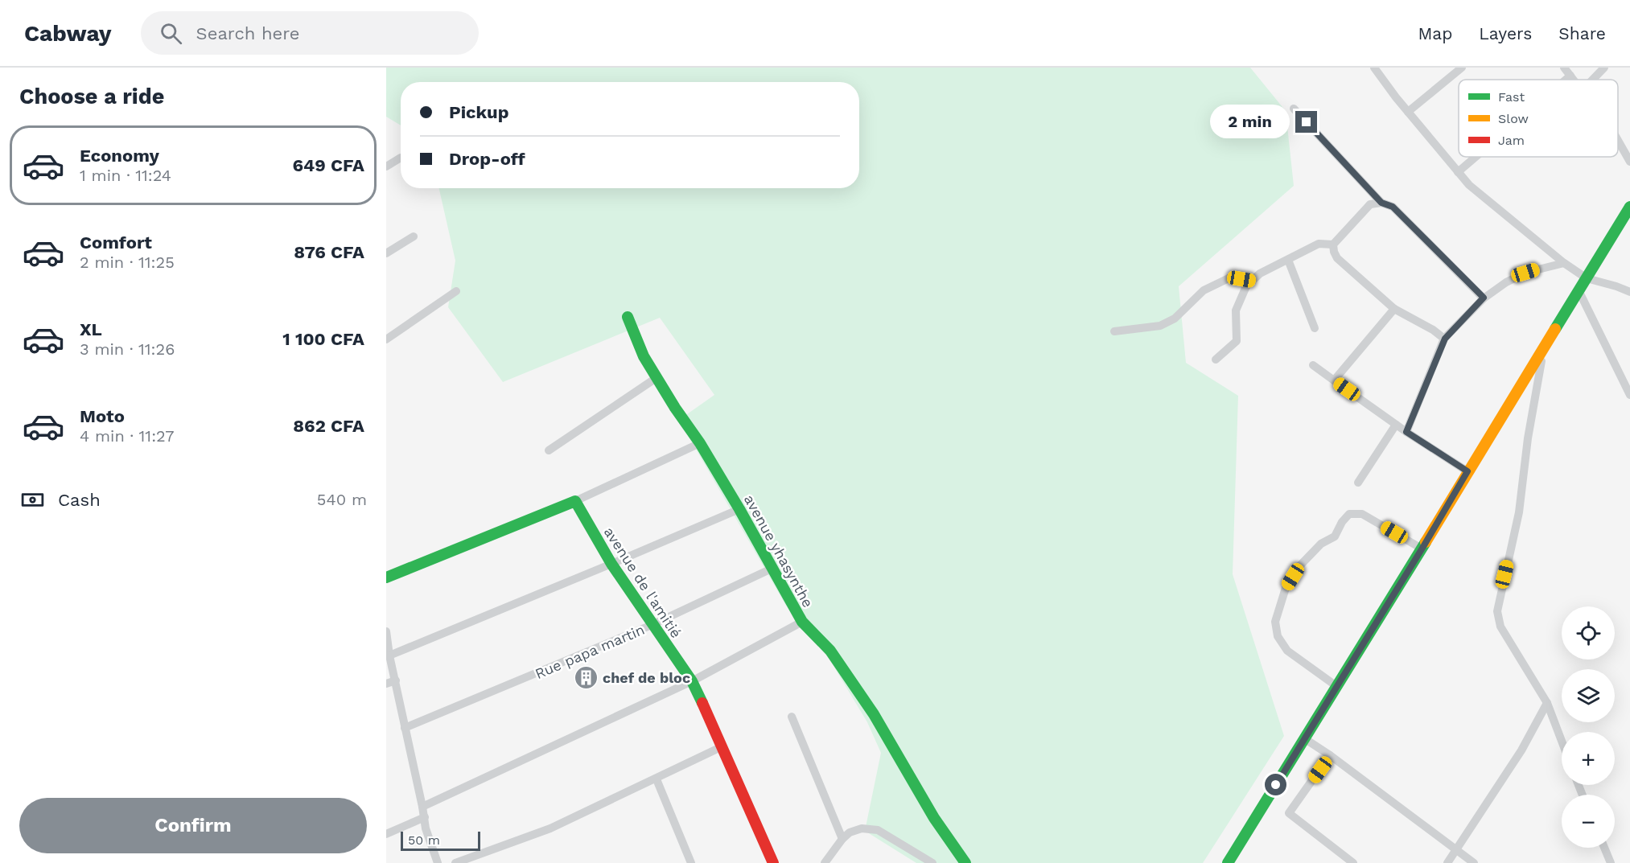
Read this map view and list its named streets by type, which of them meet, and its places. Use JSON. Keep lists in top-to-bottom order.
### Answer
{
  "streets": {
    "main road": ["avenue yhasynthe", "avenue de l'amitié"],
    "street": ["Rue papa martin"]
  },
  "crossings": [
    ["avenue yhasynthe", "Rue papa martin"],
    ["avenue de l'amitié", "Rue papa martin"]
  ],
  "places": {
    "building": ["chef de bloc"]
  },
  "legend": ["Fast", "Slow", "Jam"],
  "scale_bar": "50 m",
  "page": {
    "header": "Cabway",
    "search": "Search here",
    "nav": ["Map", "Layers", "Share"],
    "heading": "Choose a ride",
    "banner": ["Pickup", "Drop-off"],
    "bubble": "2 min",
    "list": [
      {
        "name": "Economy",
        "note": "1 min · 11:24",
        "value": "649 CFA"
      },
      {
        "name": "Comfort",
        "note": "2 min · 11:25",
        "value": "876 CFA"
      },
      {
        "name": "XL",
        "note": "3 min · 11:26",
        "value": "1 100 CFA"
      },
      {
        "name": "Moto",
        "note": "4 min · 11:27",
        "value": "862 CFA"
      }
    ],
    "pay": ["Cash", "540 m"],
    "map_buttons": ["+", "−"],
    "buttons": "Confirm",
    "scale": "50 m"
  }
}
